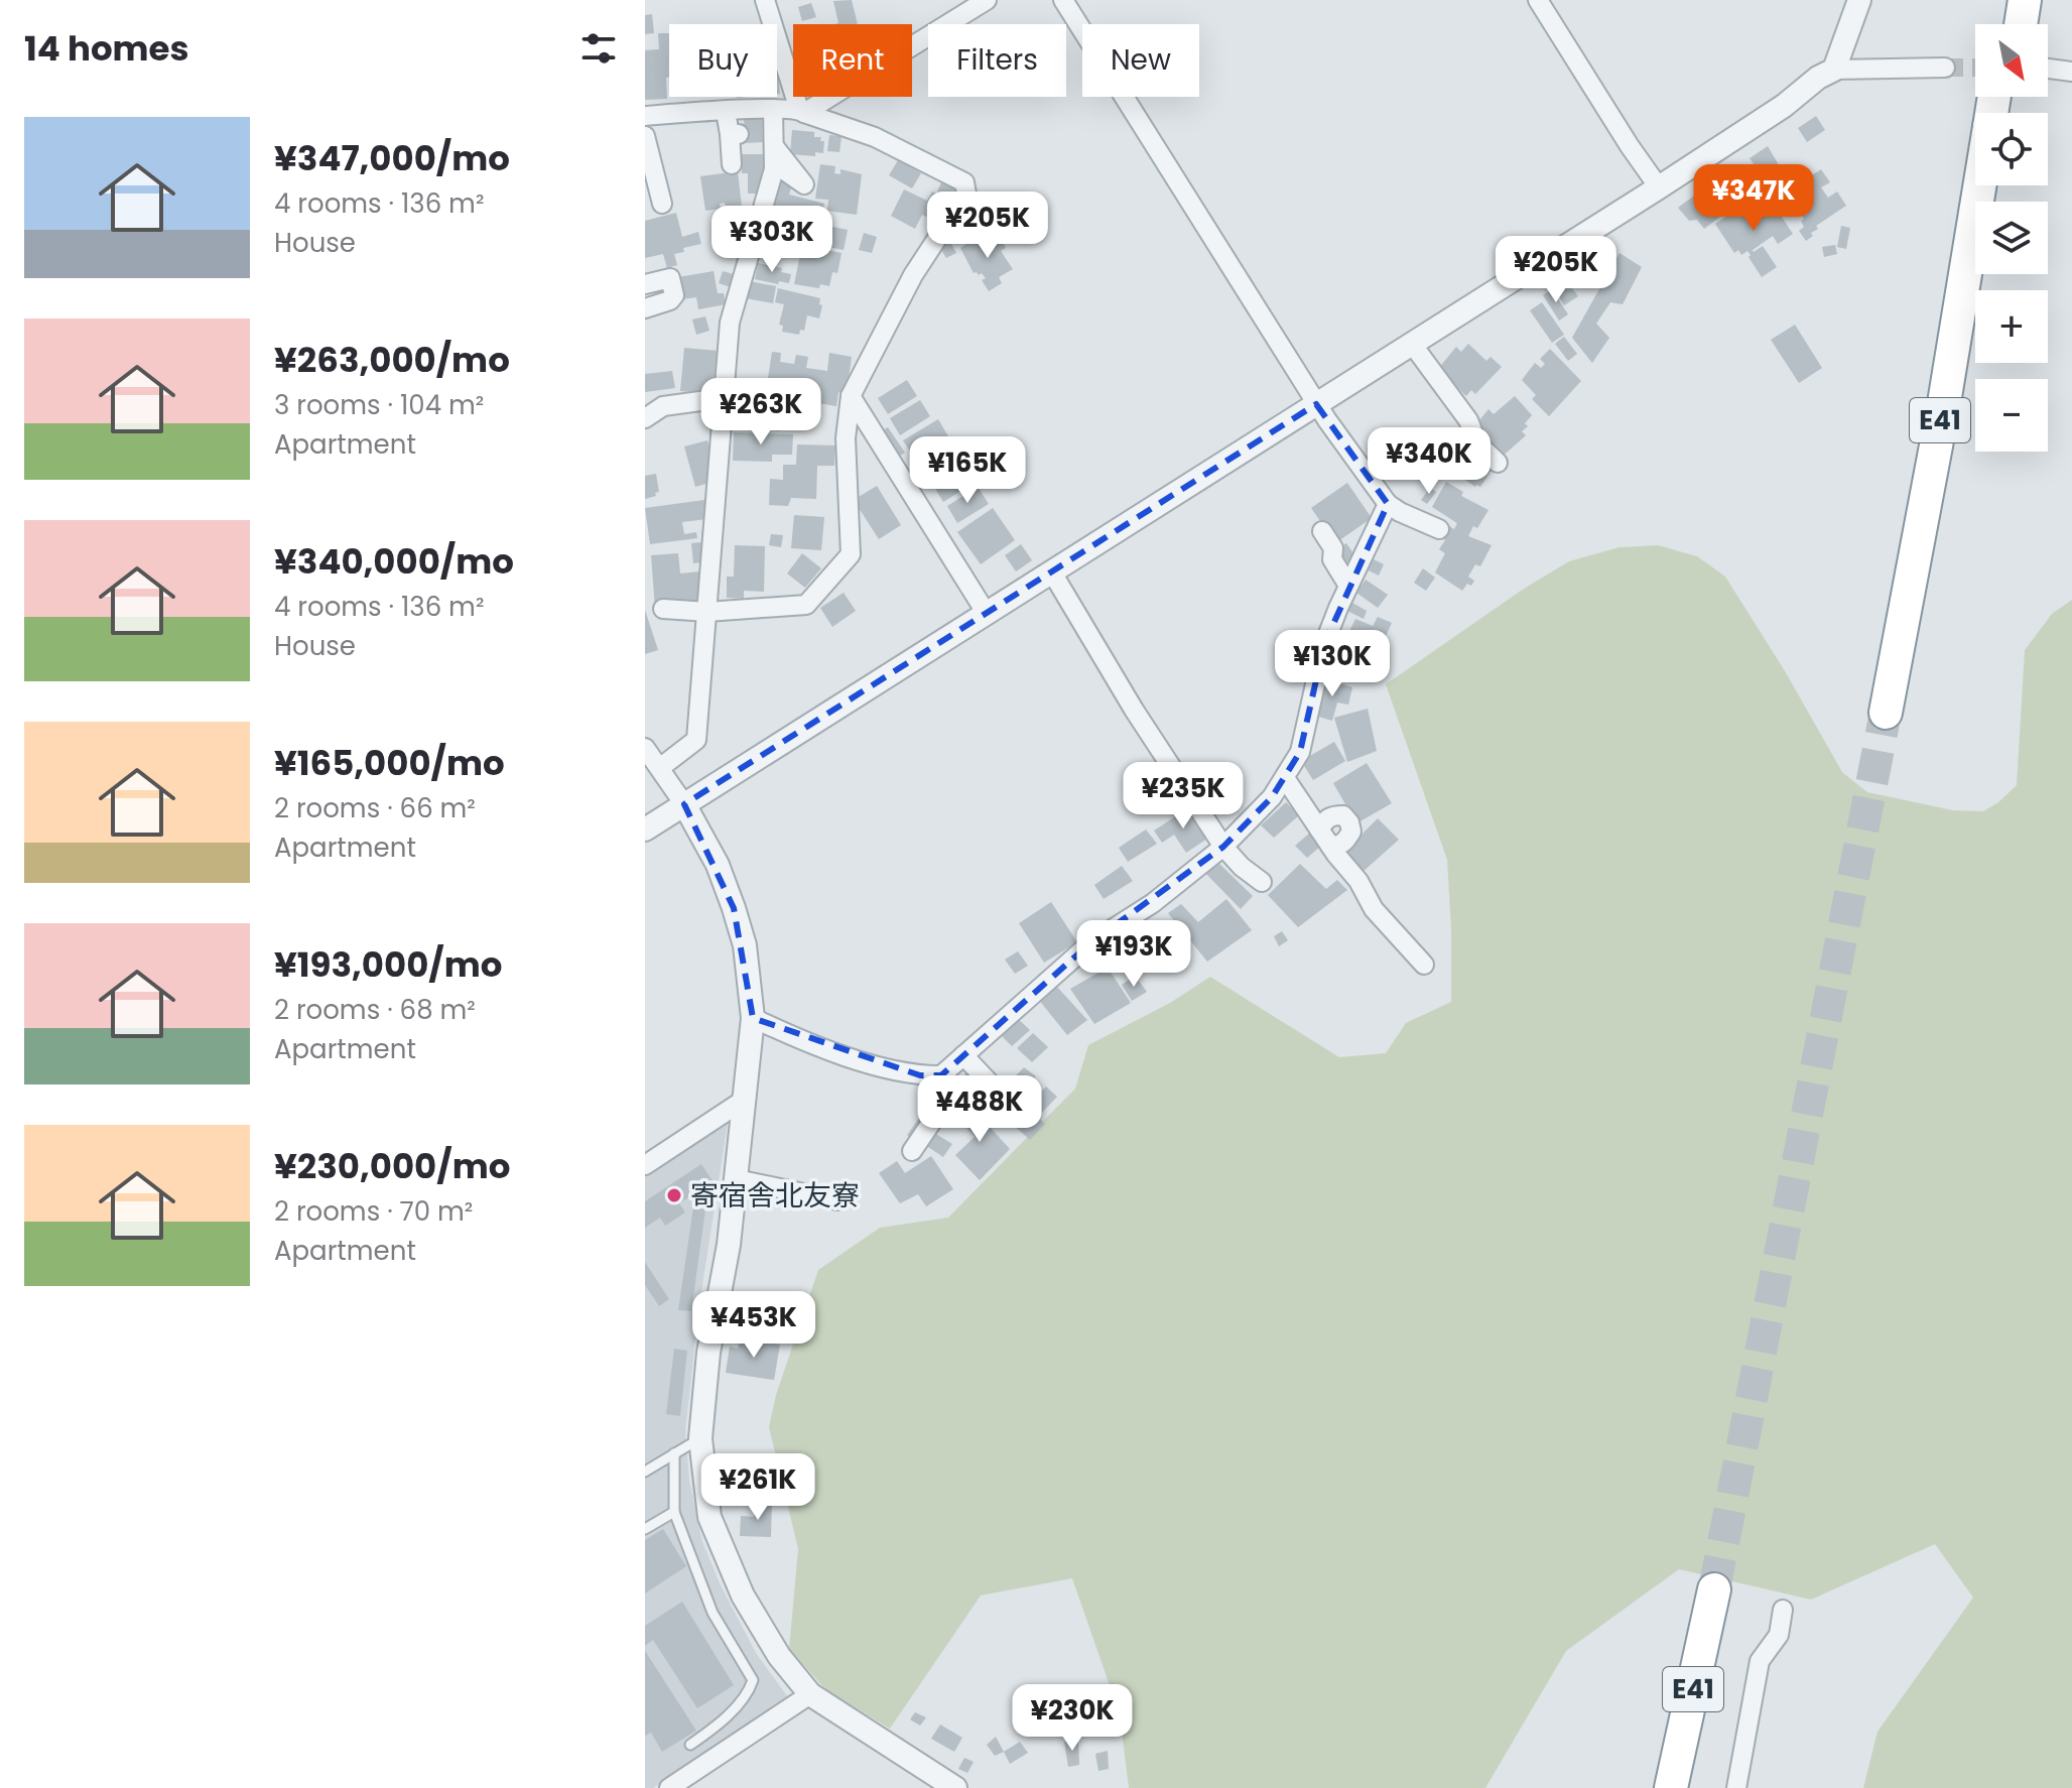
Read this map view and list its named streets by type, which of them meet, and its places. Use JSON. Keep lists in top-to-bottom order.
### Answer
{
  "streets": {
    "highway": ["E41"]
  },
  "places": ["寄宿舎北友寮"],
  "north": "bottom right",
  "page": {
    "heading": "14 homes",
    "map_buttons": ["+", "−"],
    "chip": [
      "Buy",
      "Rent",
      "Filters",
      "New"
    ],
    "list": [
      {
        "name": "¥347,000/mo",
        "note": "4 rooms · 136 m² · House"
      },
      {
        "name": "¥263,000/mo",
        "note": "3 rooms · 104 m² · Apartment"
      },
      {
        "name": "¥340,000/mo",
        "note": "4 rooms · 136 m² · House"
      },
      {
        "name": "¥165,000/mo",
        "note": "2 rooms · 66 m² · Apartment"
      },
      {
        "name": "¥193,000/mo",
        "note": "2 rooms · 68 m² · Apartment"
      },
      {
        "name": "¥230,000/mo",
        "note": "2 rooms · 70 m² · Apartment"
      }
    ],
    "price": [
      "¥347K",
      "¥205K",
      "¥303K",
      "¥205K",
      "¥263K",
      "¥340K",
      "¥165K",
      "¥130K",
      "¥235K",
      "¥193K",
      "¥488K",
      "¥453K",
      "¥261K",
      "¥230K"
    ]
  }
}
